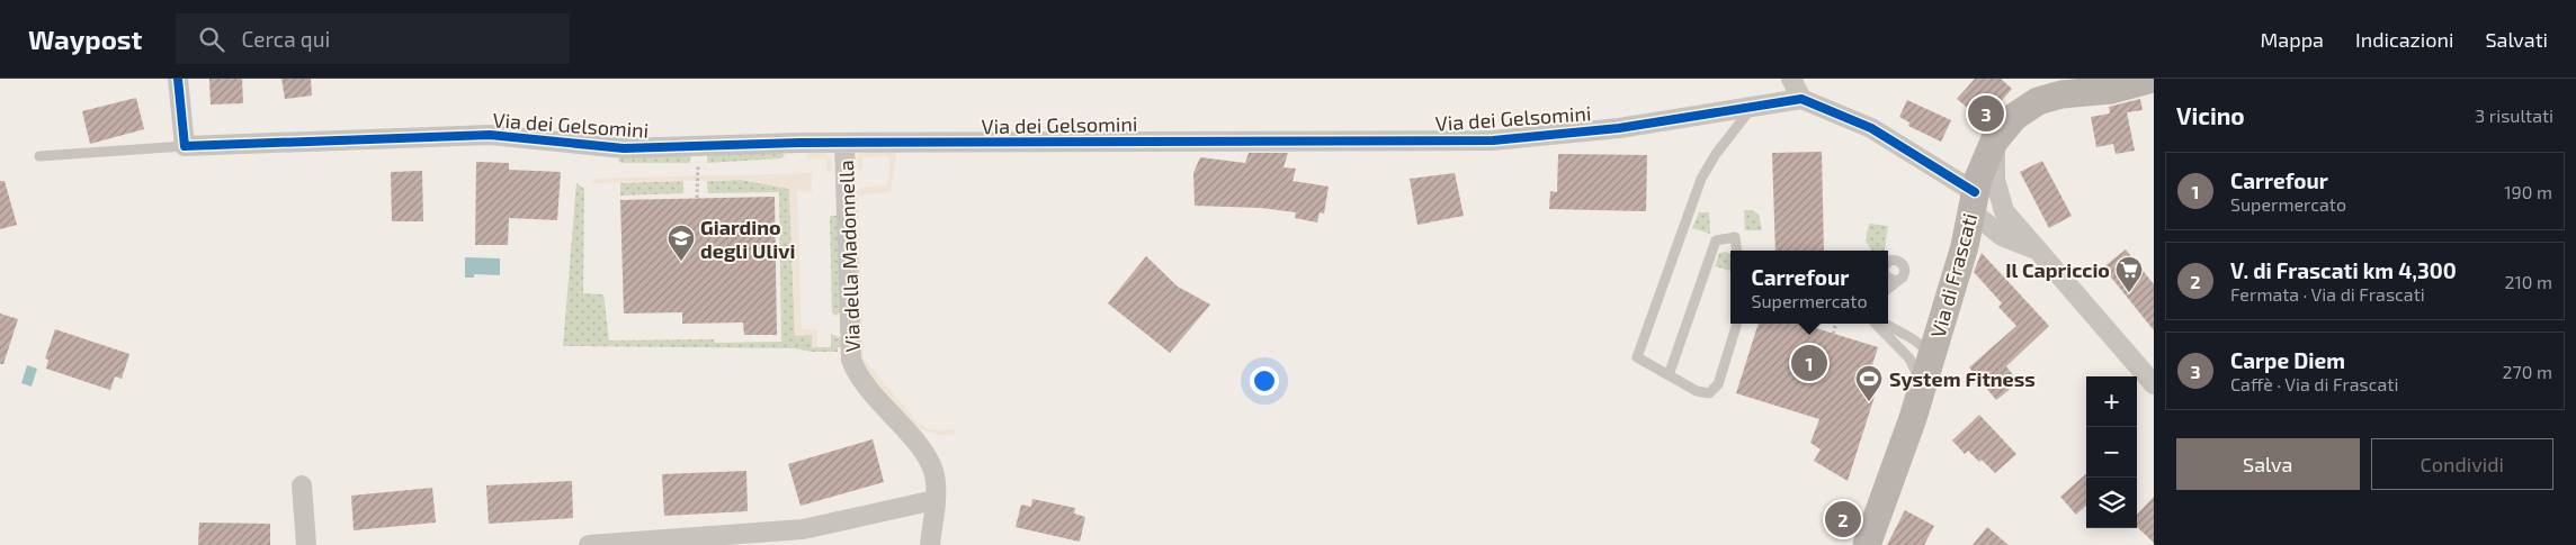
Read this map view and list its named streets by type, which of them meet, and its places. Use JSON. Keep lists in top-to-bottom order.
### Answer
{
  "streets": {
    "main road": ["Via di Frascati"],
    "street": ["Via dei Gelsomini", "Via della Madonnella"]
  },
  "crossings": [
    ["Via dei Gelsomini", "Via della Madonnella"]
  ],
  "places": {
    "school or university": ["Giardino degli Ulivi"],
    "supermarket": ["Il Capriccio"],
    "sports": ["System Fitness"]
  },
  "page": {
    "header": "Waypost",
    "search": "Cerca qui",
    "nav": ["Mappa", "Indicazioni", "Salvati"],
    "heading": ["Vicino", "3 risultati"],
    "pins": ["3", "1", "2"],
    "list": [
      {
        "mark": "1",
        "name": "Carrefour",
        "note": "Supermercato",
        "value": "190 m"
      },
      {
        "mark": "2",
        "name": "V. di Frascati km 4,300",
        "note": "Fermata · Via di Frascati",
        "value": "210 m"
      },
      {
        "mark": "3",
        "name": "Carpe Diem",
        "note": "Caffè · Via di Frascati",
        "value": "270 m"
      }
    ],
    "popup": ["Carrefour", "Supermercato"],
    "map_buttons": ["+", "−"],
    "buttons": ["Salva", "Condividi"]
  }
}
